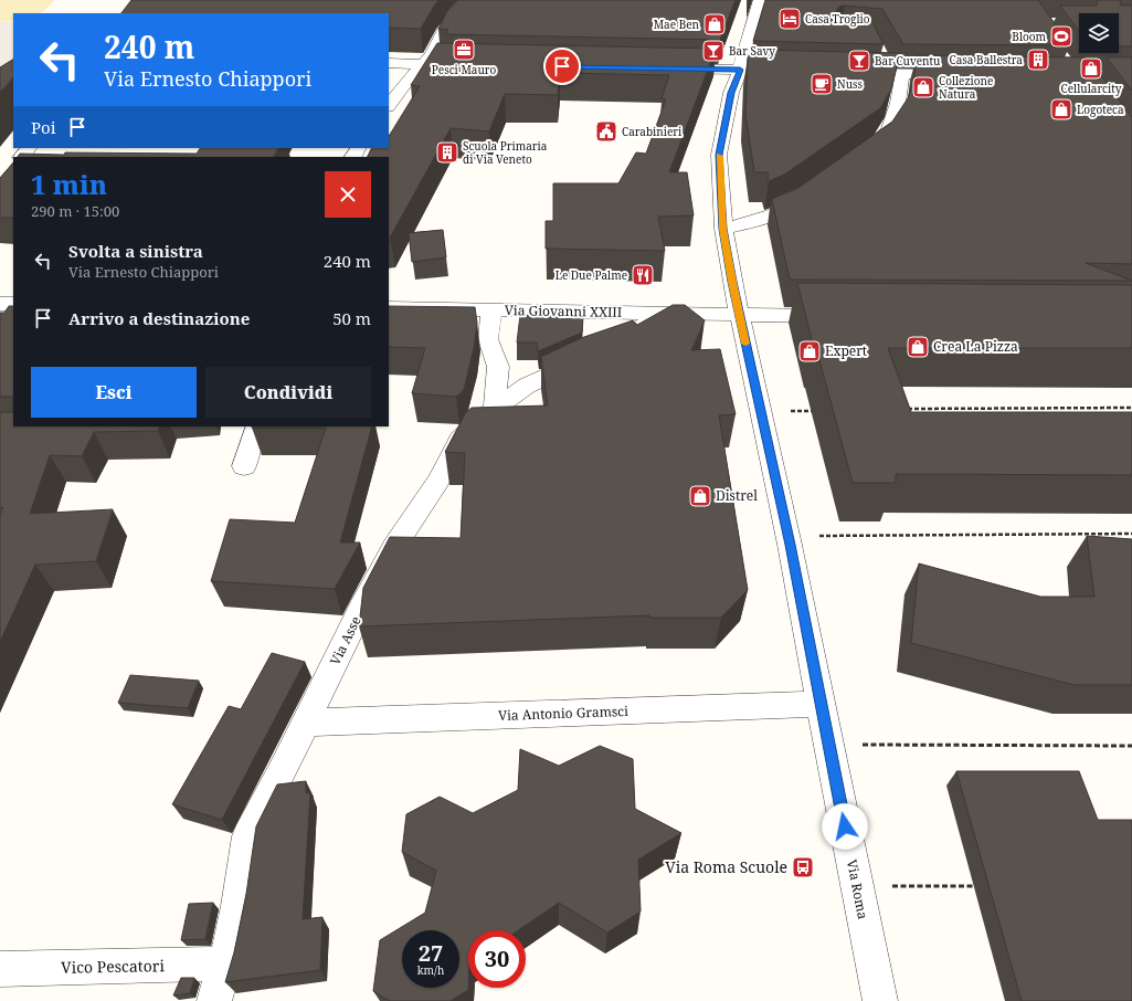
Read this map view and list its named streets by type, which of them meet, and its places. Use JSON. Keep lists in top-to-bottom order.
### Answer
{
  "streets": {
    "street": [
      "Via Giovanni XXIII",
      "Via Asse",
      "Via Antonio Gramsci",
      "Via Roma",
      "Vico Pescatori"
    ]
  },
  "crossings": [
    ["Via Giovanni XXIII", "Via Asse"],
    ["Via Giovanni XXIII", "Via Roma"],
    ["Via Asse", "Via Antonio Gramsci"],
    ["Via Asse", "Vico Pescatori"],
    ["Via Antonio Gramsci", "Via Roma"]
  ],
  "places": {
    "hotel": ["Casa Troglio"],
    "shop": [
      "Mae Ben",
      "Cellularcity",
      "Collezione Natura",
      "Logoteca",
      "Crea La Pizza",
      "Expert",
      "Distrel"
    ],
    "sports": ["Bloom"],
    "office": ["Pesci Mauro"],
    "bar": ["Bar Savy", "Bar Cuventu"],
    "building": ["Casa Ballestra", "Scuola Primaria di Via Veneto"],
    "cafe": ["Nuss"],
    "public building": ["Carabinieri"],
    "restaurant": ["Le Due Palme"],
    "bus stop": ["Via Roma Scuole"]
  },
  "page": {
    "turn": ["240 m", "Via Ernesto Chiappori"],
    "then": "Poi",
    "heading": ["1 min", "290 m · 15:00"],
    "list": [
      {
        "name": "Svolta a sinistra",
        "note": "Via Ernesto Chiappori",
        "value": "240 m"
      },
      {
        "name": "Arrivo a destinazione",
        "value": "50 m"
      }
    ],
    "buttons": ["Esci", "Condividi"],
    "speed": "27 km/h",
    "limit": "30"
  }
}
